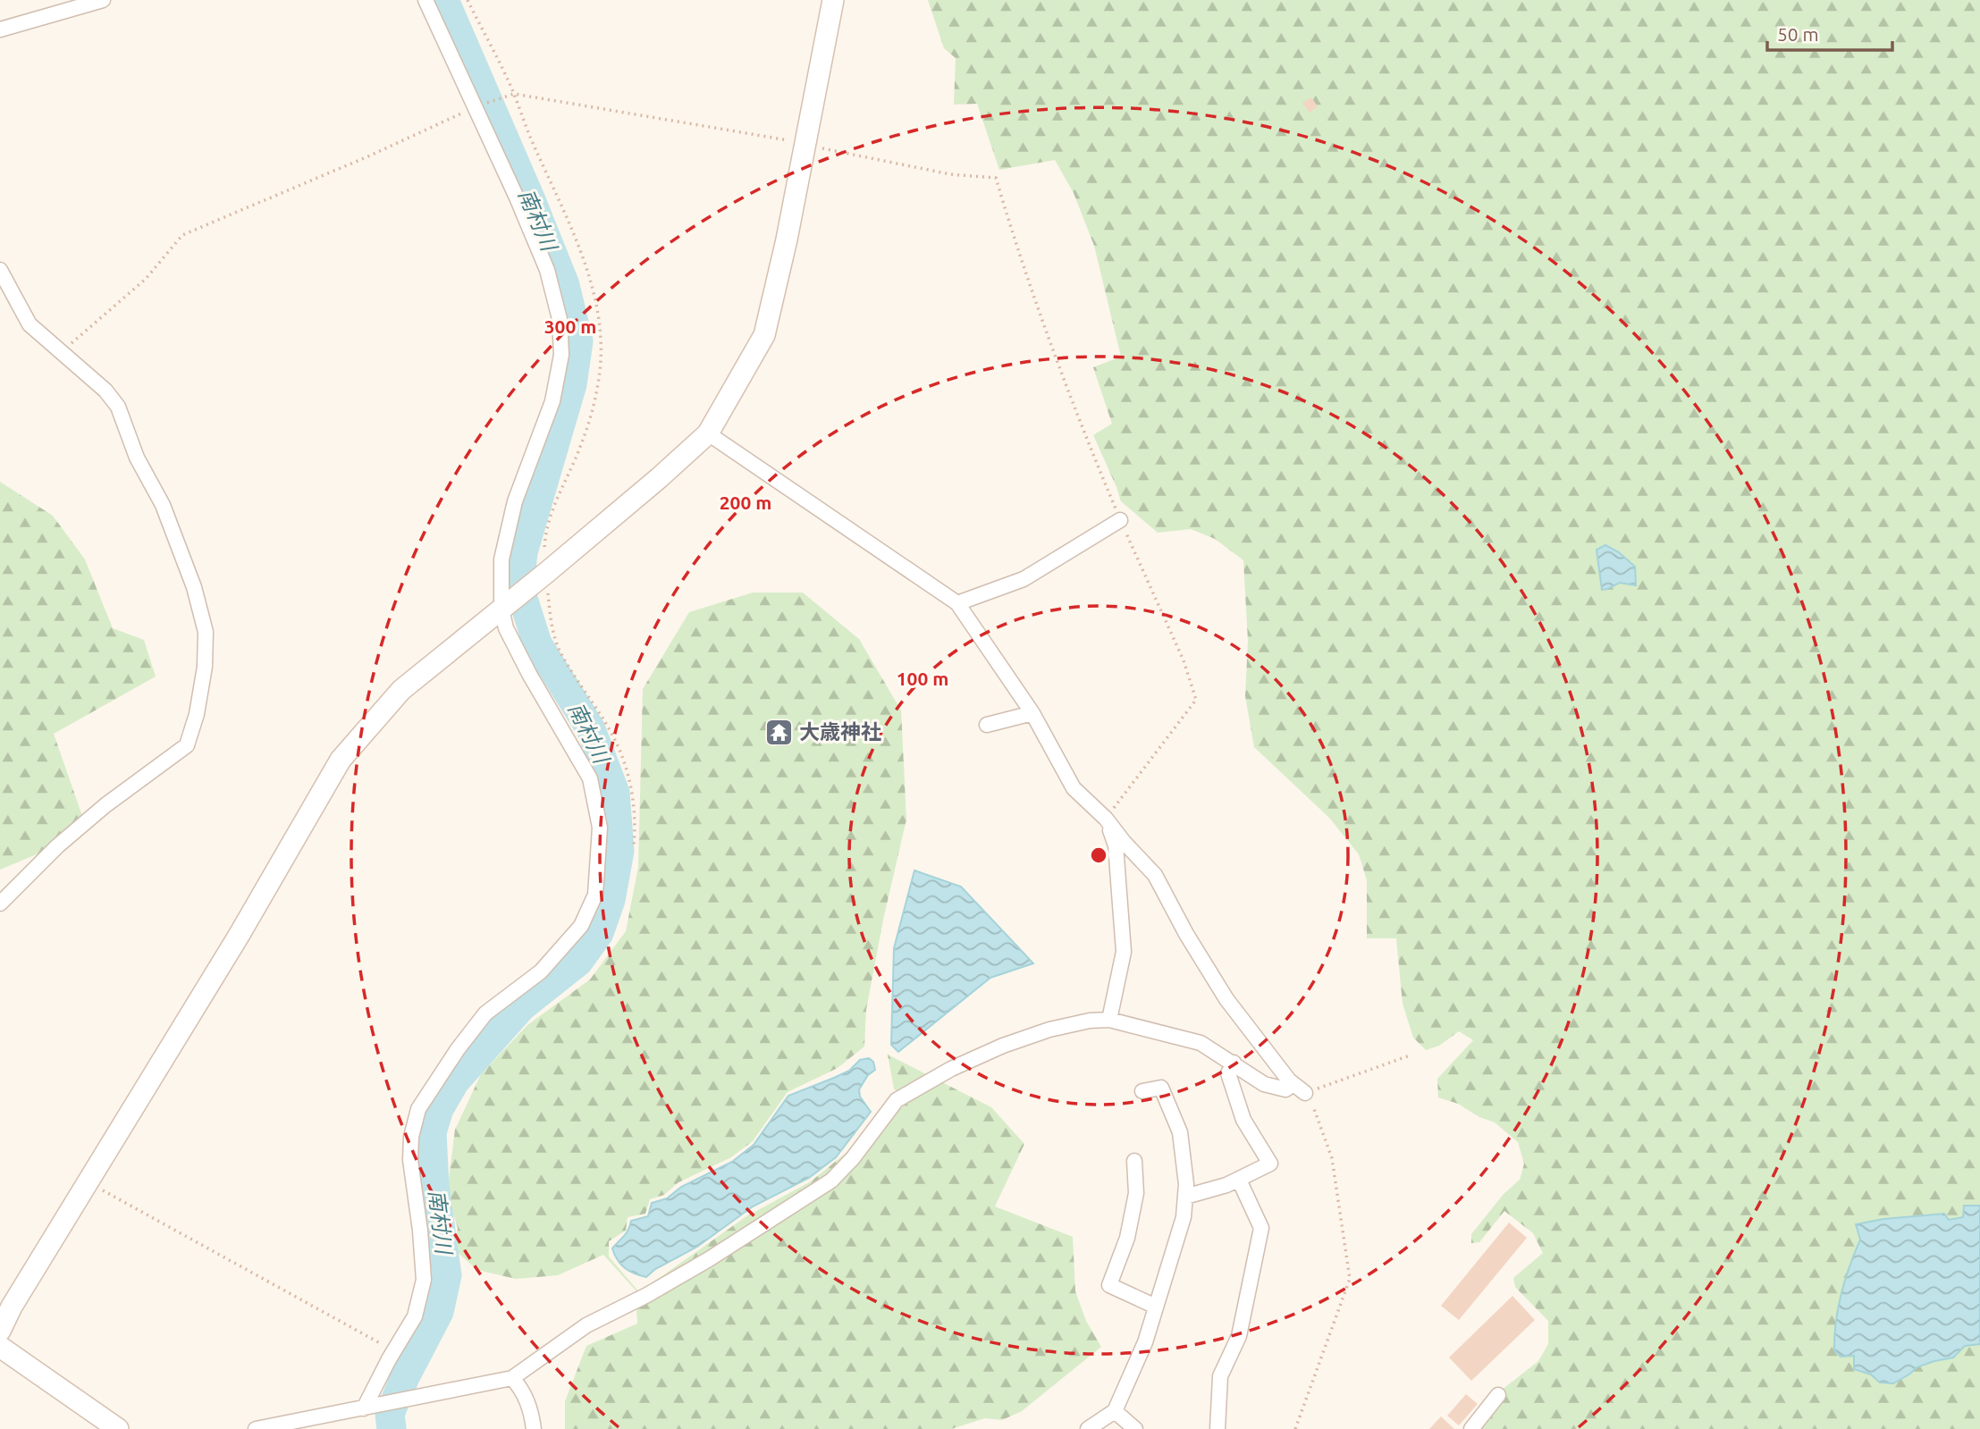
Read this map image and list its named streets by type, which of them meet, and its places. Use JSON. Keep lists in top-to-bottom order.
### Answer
{
  "water": ["南村川"],
  "places": {
    "temple": ["大歳神社"]
  },
  "scale_bar": "50 m",
  "rings": ["300 m", "200 m", "100 m"]
}
